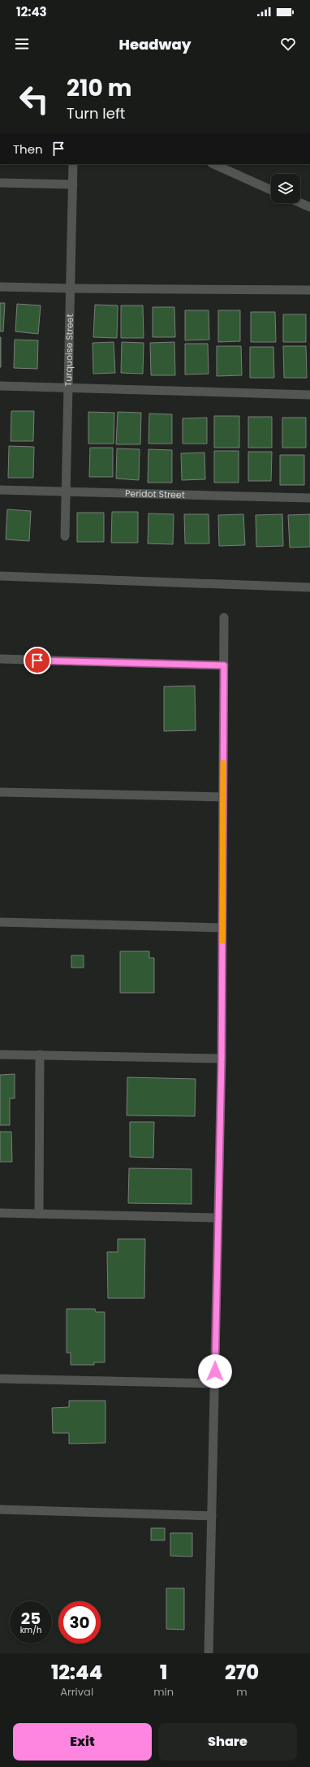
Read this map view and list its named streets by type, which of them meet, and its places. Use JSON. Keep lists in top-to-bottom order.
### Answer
{
  "streets": {
    "street": ["Turquoise Street", "Peridot Street"]
  },
  "crossings": [
    ["Turquoise Street", "Peridot Street"]
  ],
  "page": {
    "status": "12:43",
    "header": "Headway",
    "turn": ["210 m", "Turn left"],
    "then": "Then",
    "speed": "25 km/h",
    "limit": "30",
    "eta": [
      "12:44",
      "Arrival",
      "1",
      "min",
      "270",
      "m"
    ],
    "buttons": ["Exit", "Share"]
  }
}
